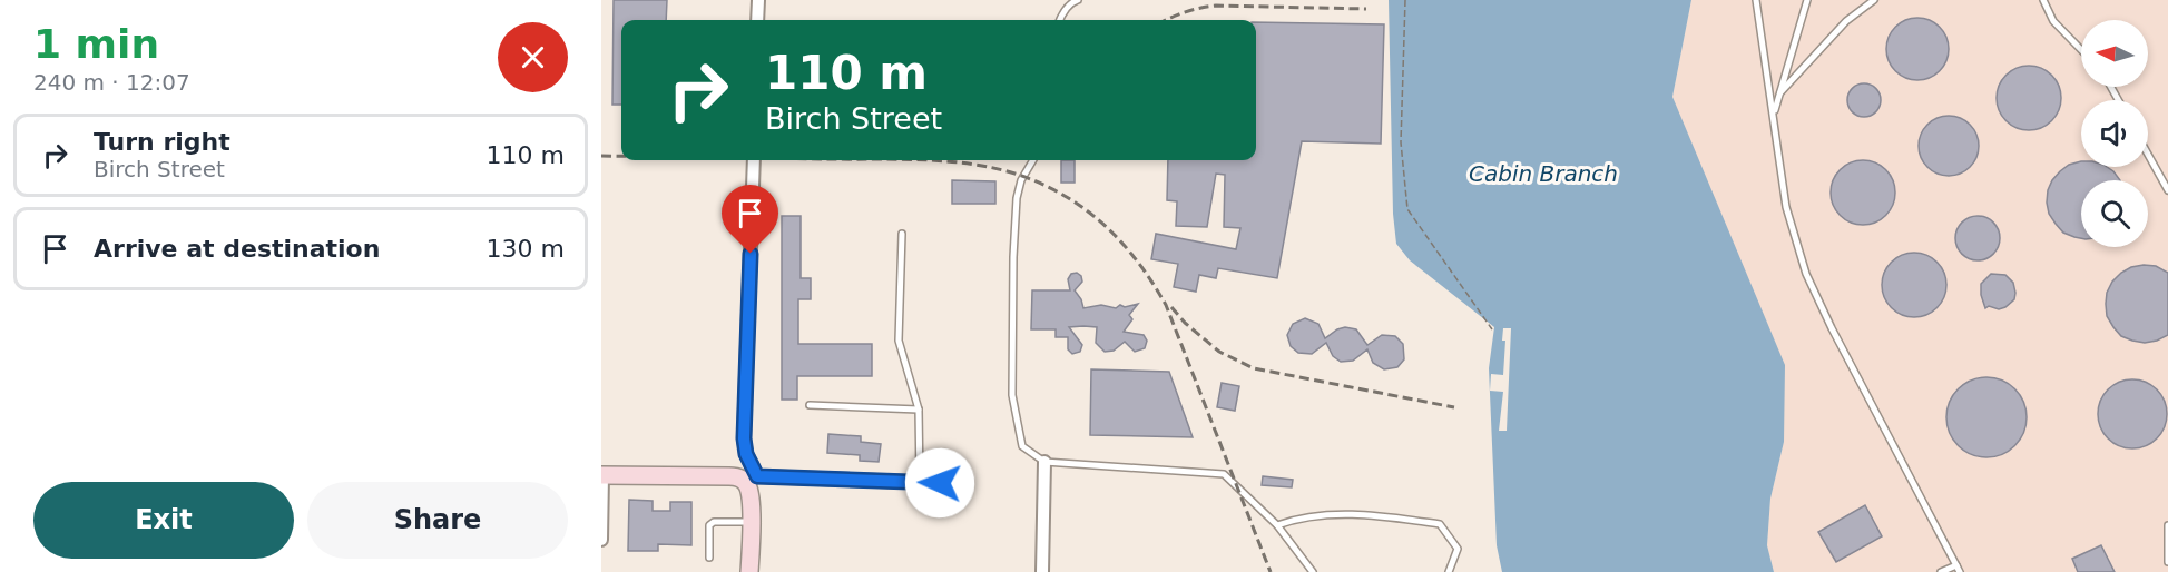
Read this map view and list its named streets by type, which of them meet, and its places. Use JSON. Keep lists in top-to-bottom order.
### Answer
{
  "water": ["Cabin Branch"],
  "north": "left",
  "page": {
    "heading": ["1 min", "240 m · 12:07"],
    "turn": ["110 m", "Birch Street"],
    "list": [
      {
        "name": "Turn right",
        "note": "Birch Street",
        "value": "110 m"
      },
      {
        "name": "Arrive at destination",
        "value": "130 m"
      }
    ],
    "buttons": ["Exit", "Share"]
  }
}
